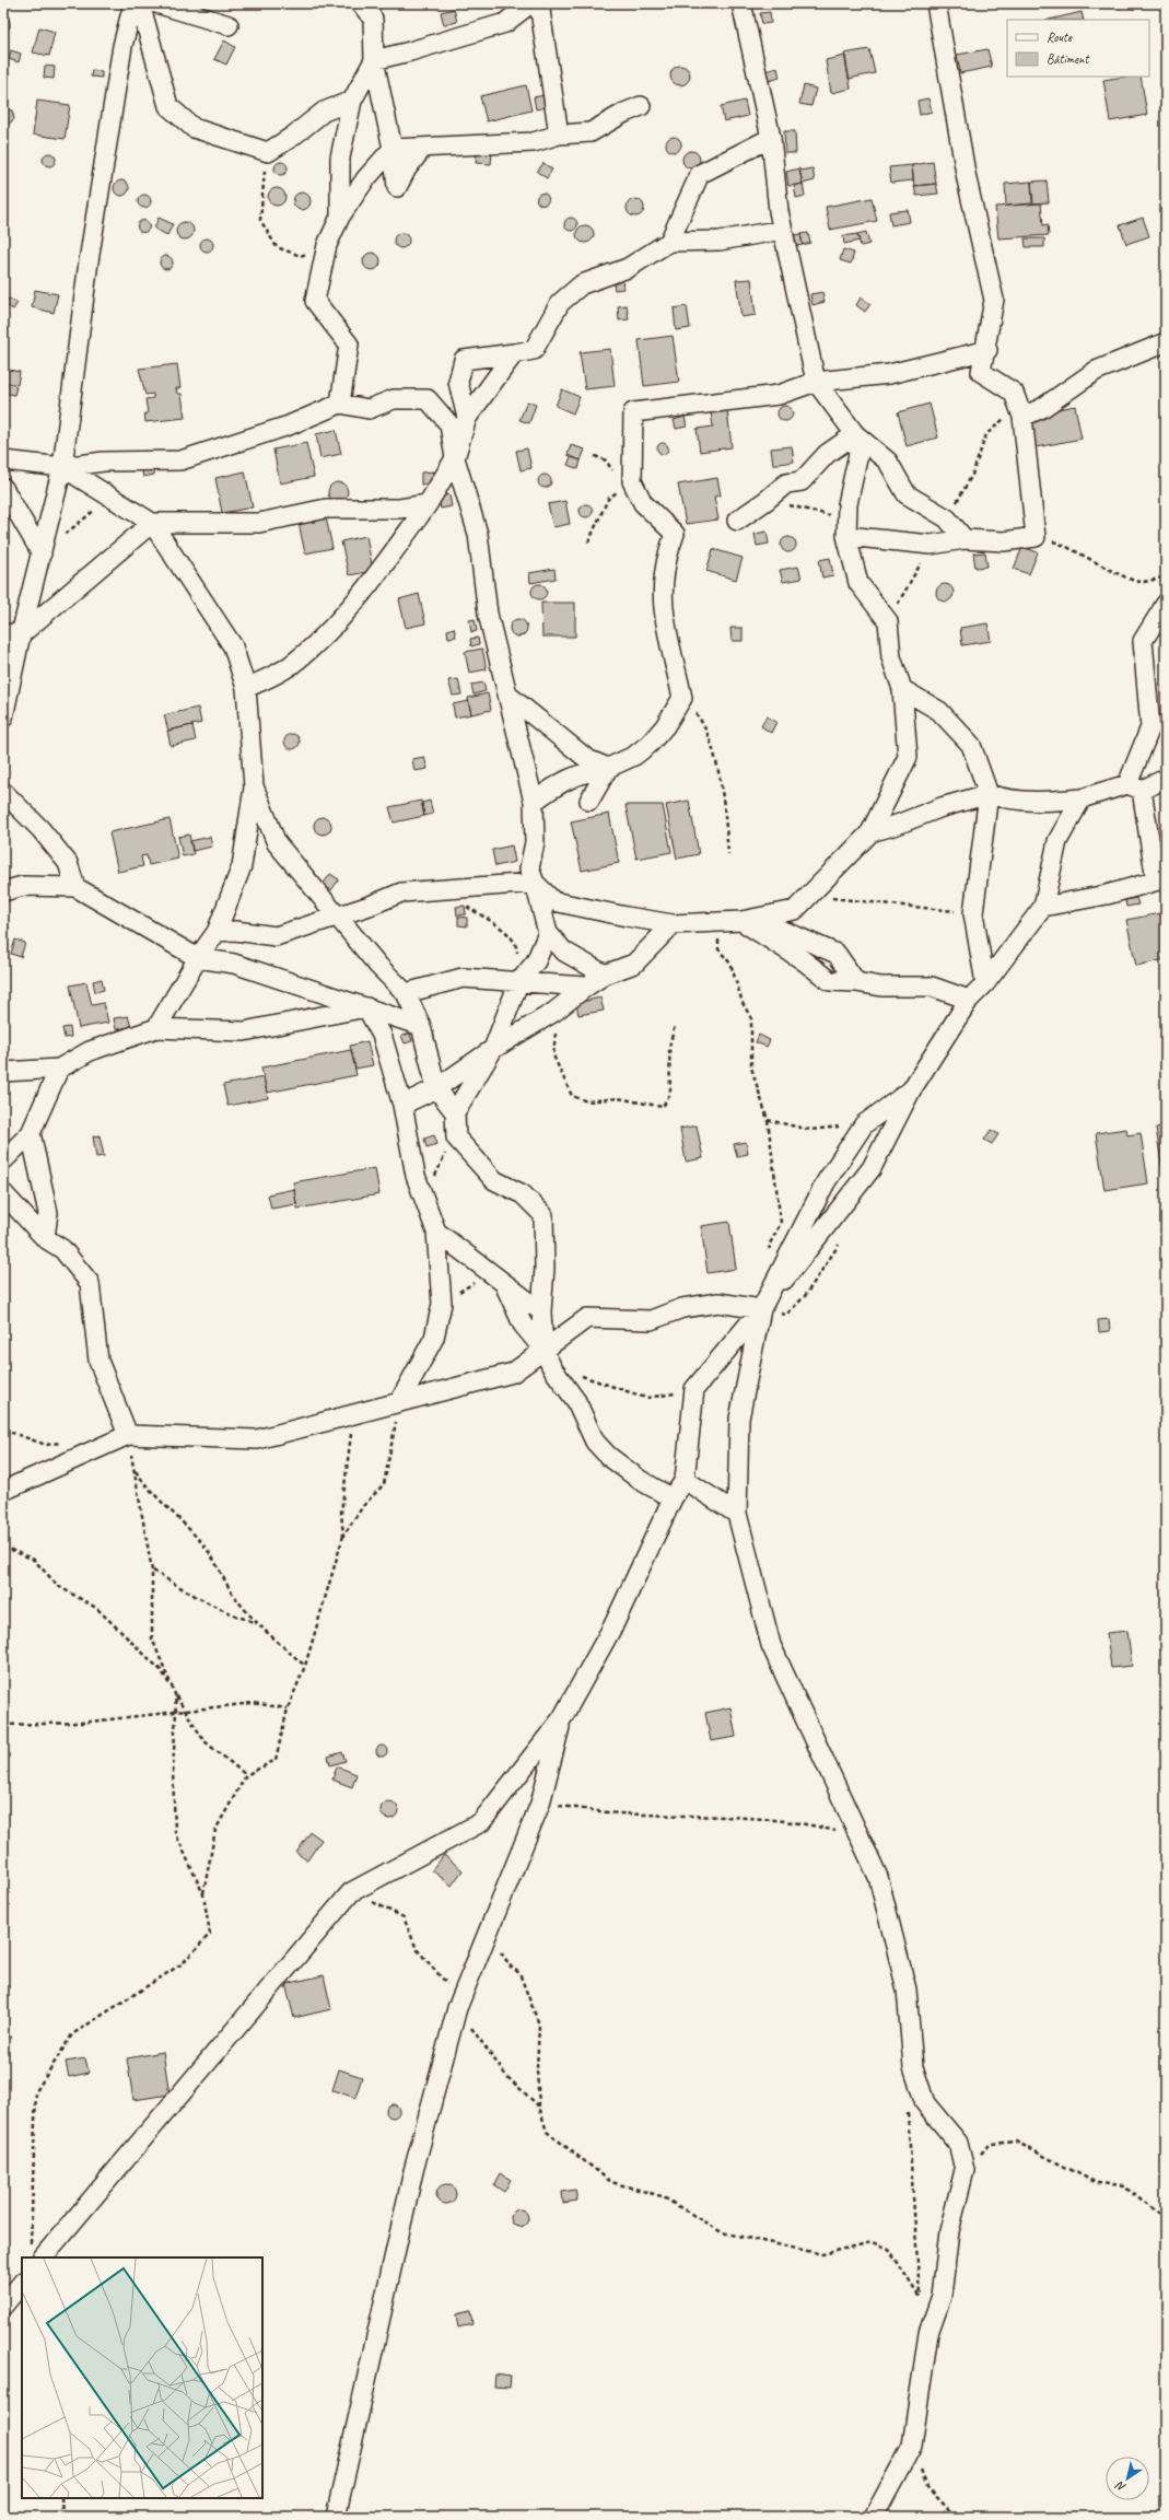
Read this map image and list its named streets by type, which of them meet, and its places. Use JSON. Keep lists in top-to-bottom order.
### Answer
{
  "legend": ["Route", "Bâtiment"],
  "north": "bottom left"
}
